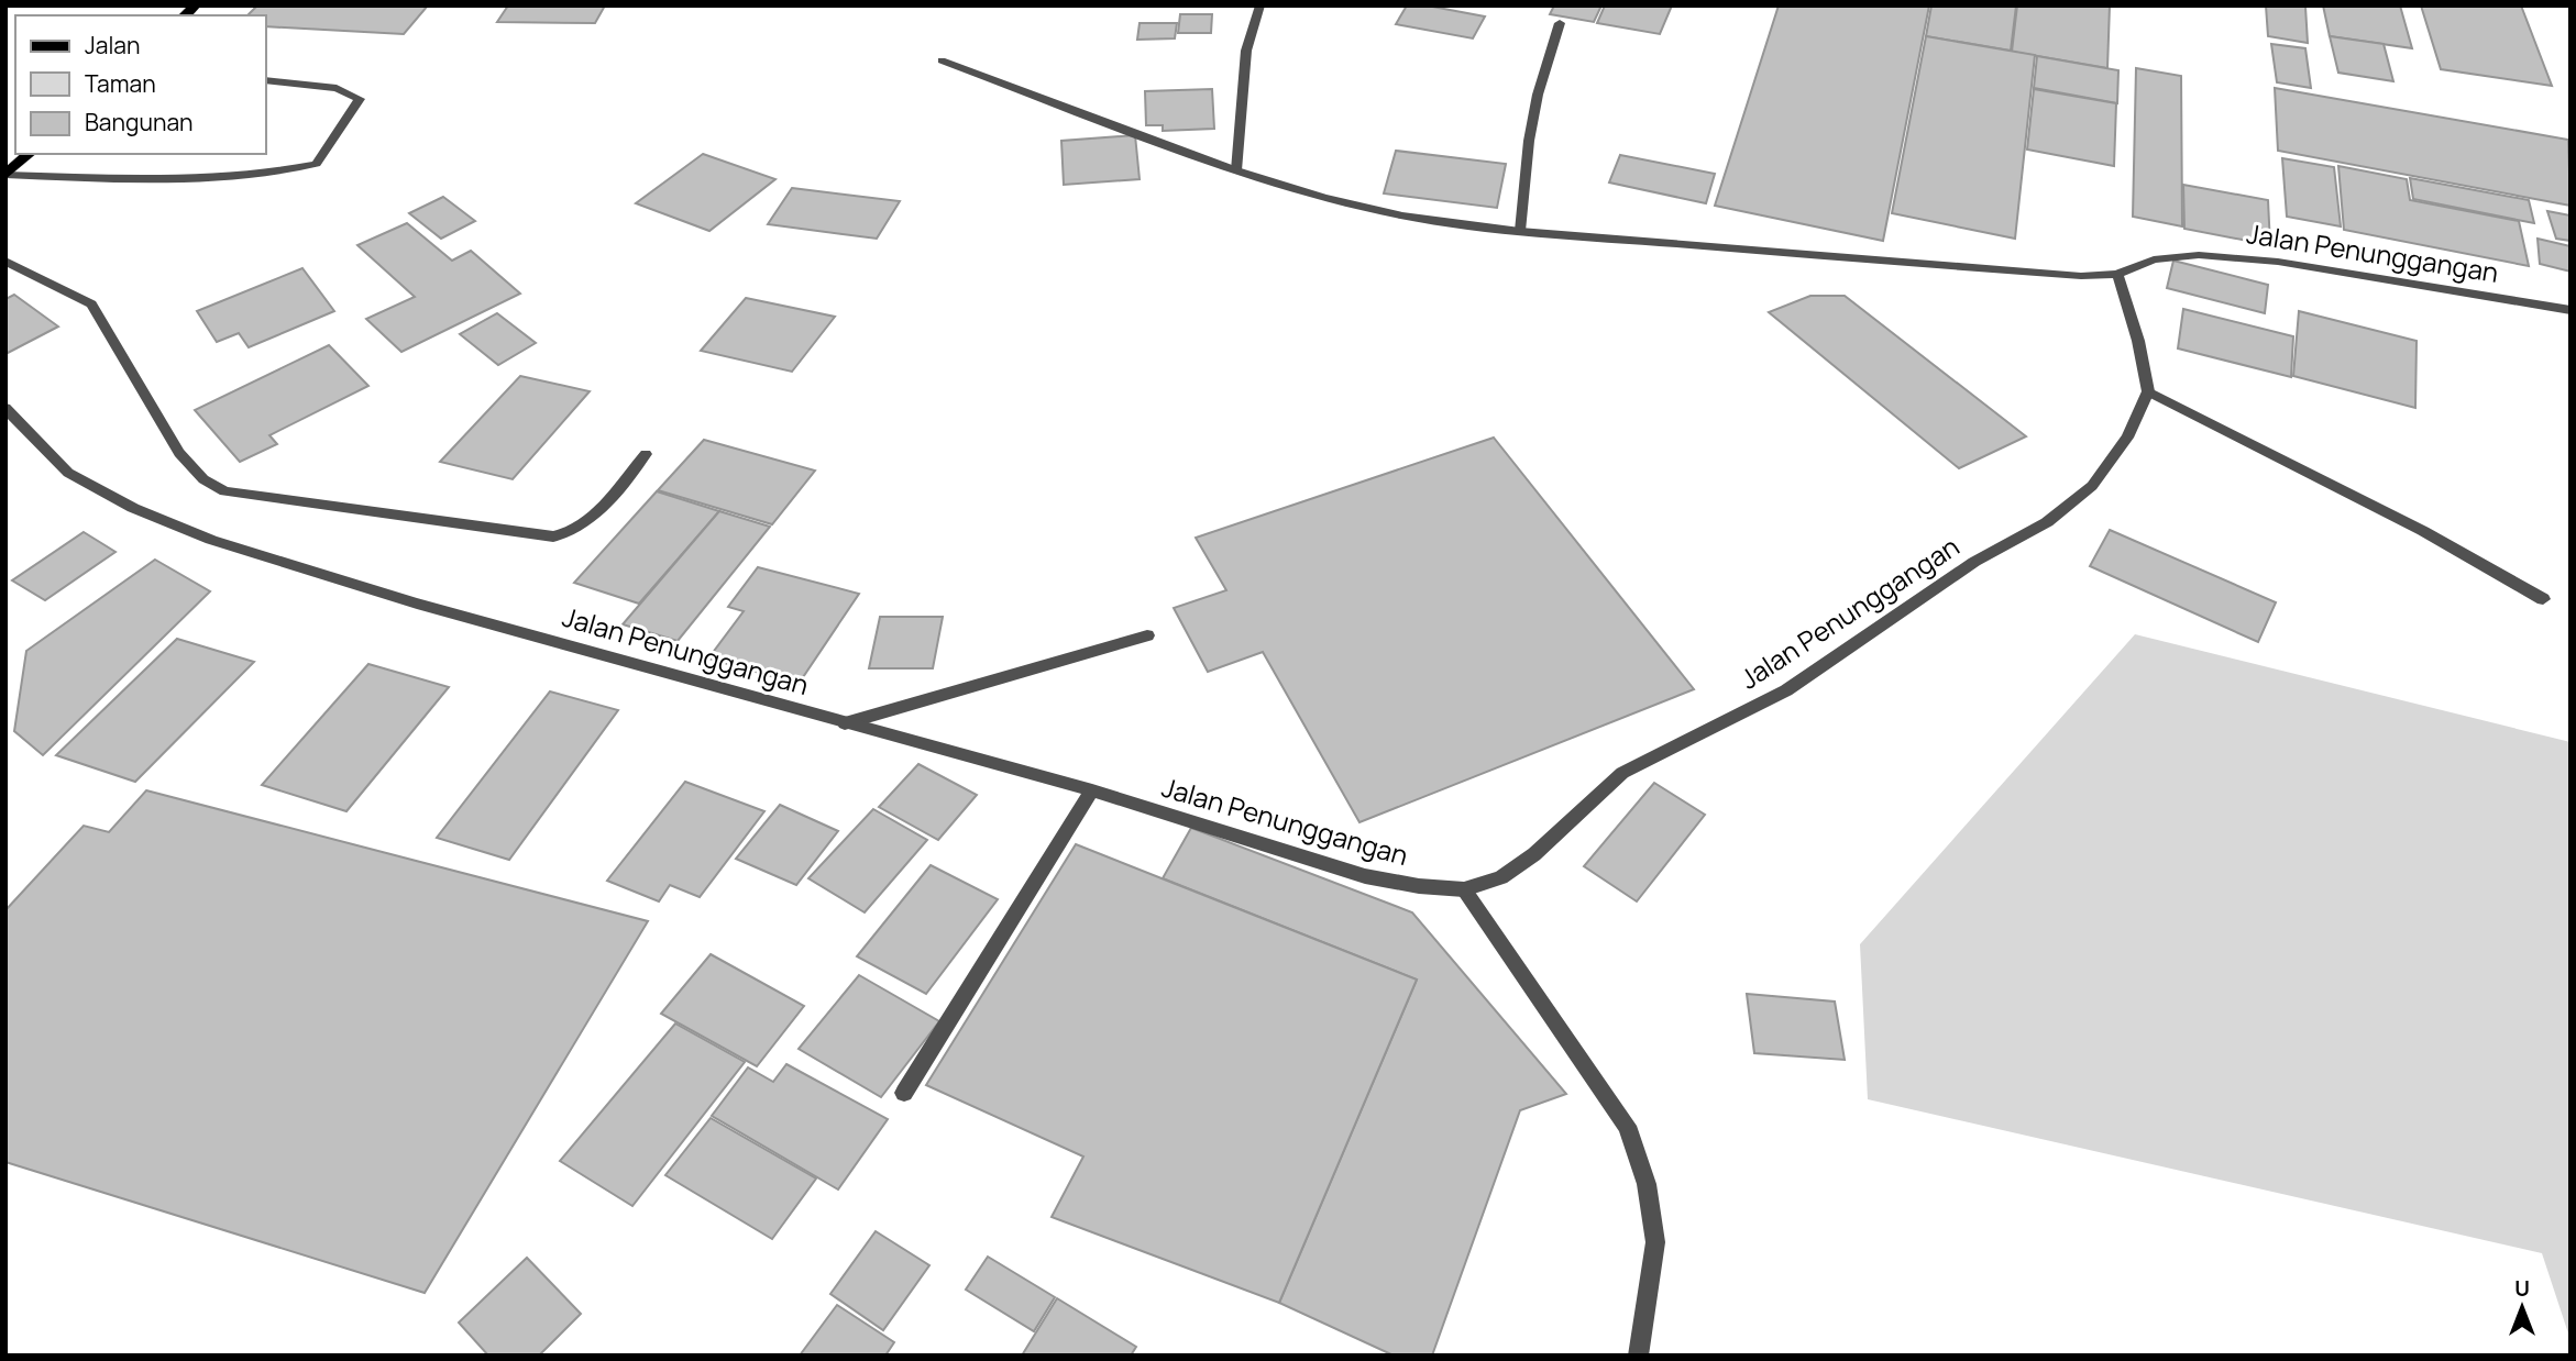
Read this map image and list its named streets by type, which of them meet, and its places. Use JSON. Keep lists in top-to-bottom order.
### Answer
{
  "streets": {
    "street": ["Jalan Penunggangan"]
  },
  "legend": ["Jalan", "Taman", "Bangunan"],
  "north": "top"
}
